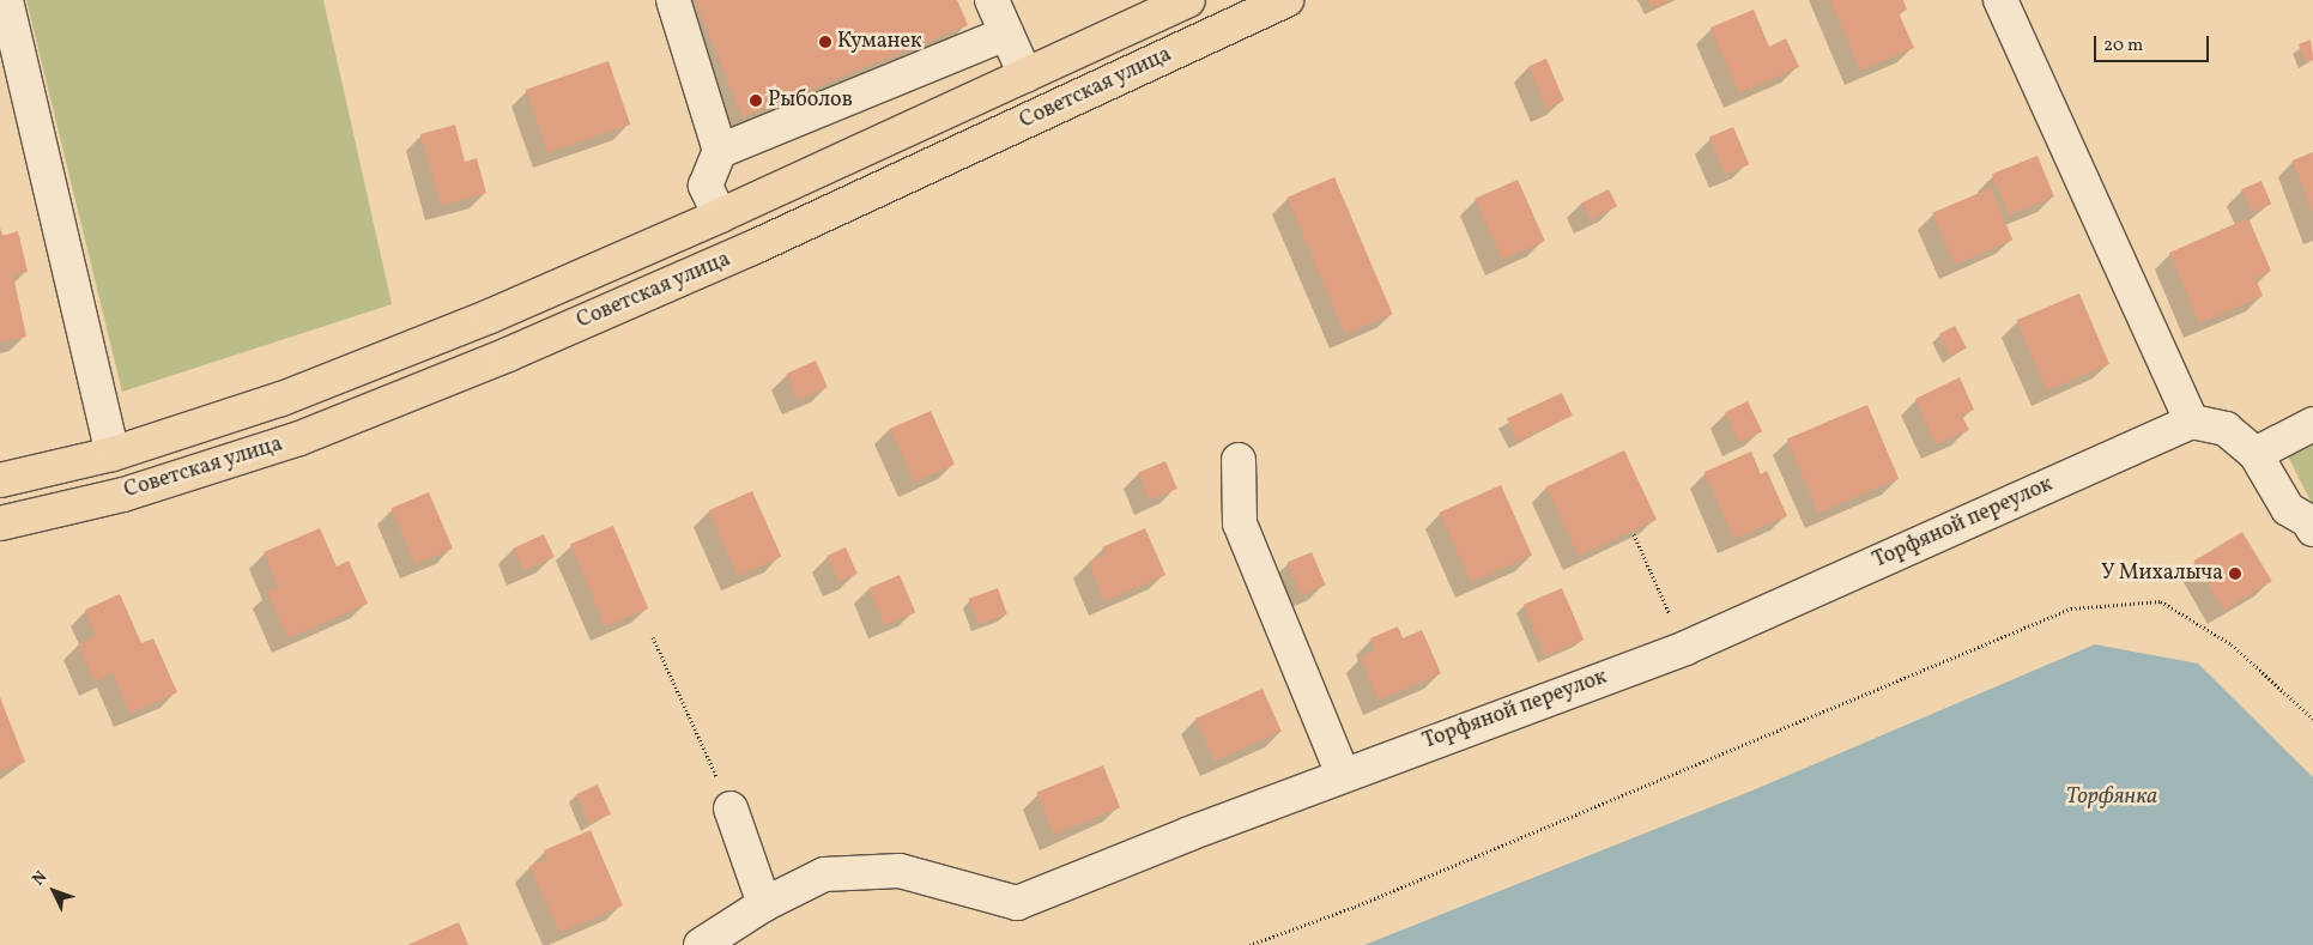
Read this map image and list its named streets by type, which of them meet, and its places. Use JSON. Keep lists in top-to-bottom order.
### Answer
{
  "streets": {
    "main road": ["Советская улица"],
    "street": ["Торфяной переулок"]
  },
  "water": ["Торфянка"],
  "places": ["Куманек", "Рыболов", "У Михалыча"],
  "scale_bar": "20 m",
  "north": "top left"
}
